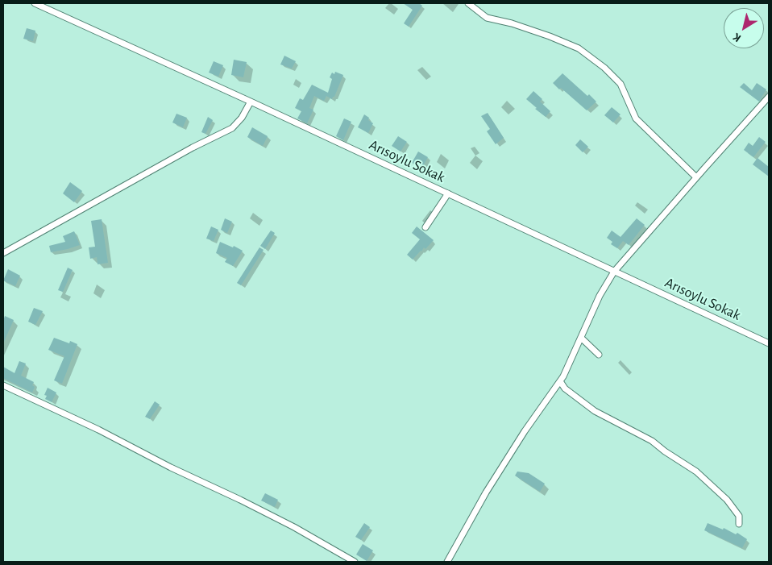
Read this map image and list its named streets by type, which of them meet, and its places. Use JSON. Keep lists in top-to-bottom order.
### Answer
{
  "streets": {
    "street": ["Arısoylu Sokak"]
  },
  "north": "bottom left"
}
